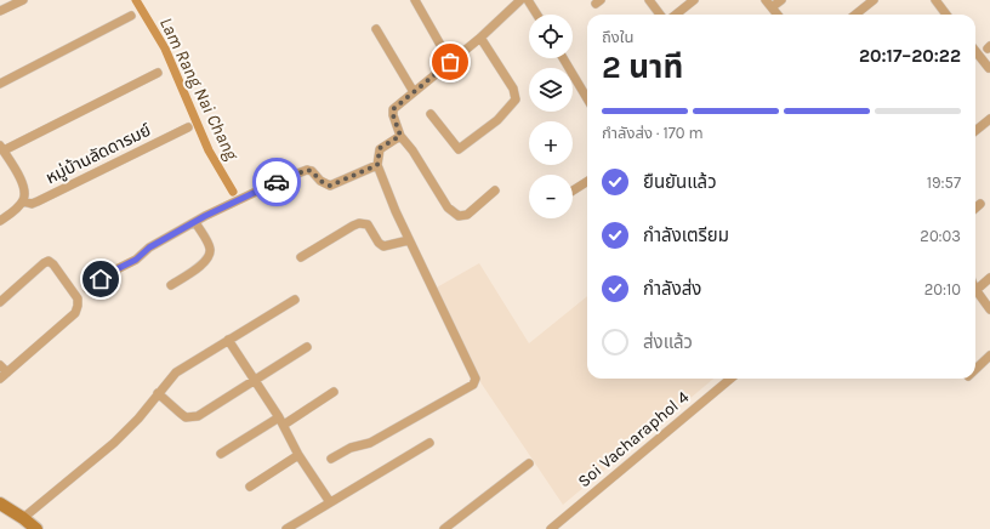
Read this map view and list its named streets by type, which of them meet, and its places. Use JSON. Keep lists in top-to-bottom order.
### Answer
{
  "streets": {
    "street": ["หมู่บ้านลัดดารมย์", "Soi Vacharaphol 4"]
  },
  "water": ["Lam Rang Nai Chang"],
  "page": {
    "map_buttons": ["+", "−"],
    "heading": ["2 นาที", "ถึงใน", "20:17–20:22"],
    "bar": "กำลังส่ง · 170 m",
    "list": [
      ["ยืนยันแล้ว", "19:57"],
      ["กำลังเตรียม", "20:03"],
      ["กำลังส่ง", "20:10"],
      "ส่งแล้ว"
    ]
  }
}
